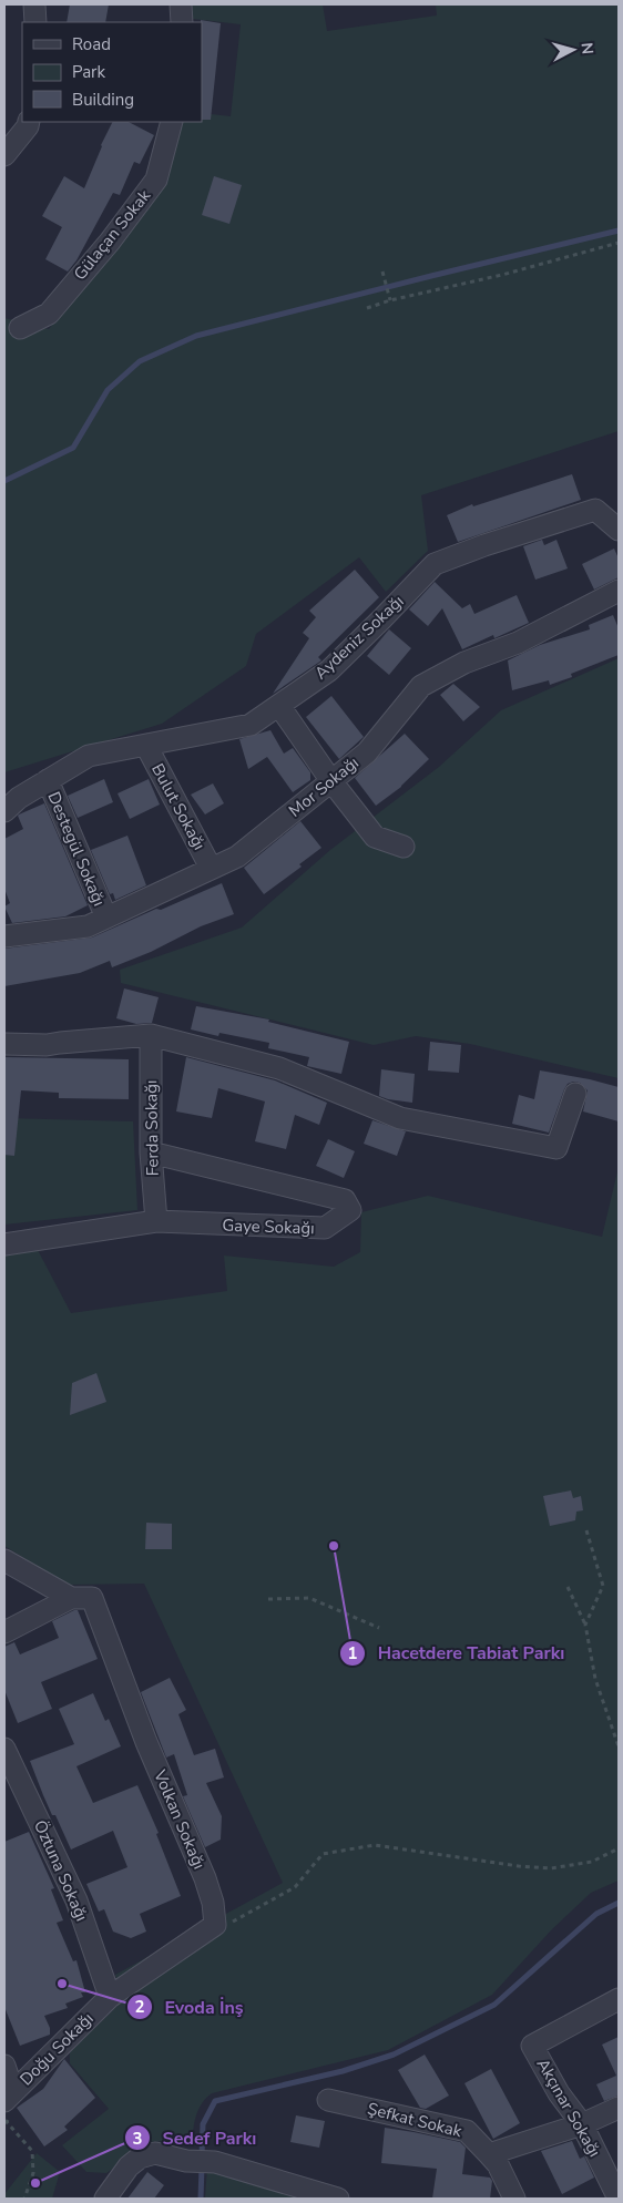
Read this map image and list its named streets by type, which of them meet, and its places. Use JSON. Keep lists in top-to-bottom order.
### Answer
{
  "streets": {
    "street": [
      "Gülaçan Sokak",
      "Aydeniz Sokağı",
      "Mor Sokağı",
      "Bulut Sokağı",
      "Destegül Sokağı",
      "Ferda Sokağı",
      "Gaye Sokağı",
      "Volkan Sokağı",
      "Öztuna Sokağı",
      "Doğu Sokağı",
      "Akçınar Sokağı",
      "Şefkat Sokak"
    ]
  },
  "crossings": [
    ["Aydeniz Sokağı", "Bulut Sokağı"],
    ["Aydeniz Sokağı", "Destegül Sokağı"],
    ["Mor Sokağı", "Bulut Sokağı"],
    ["Mor Sokağı", "Destegül Sokağı"],
    ["Ferda Sokağı", "Gaye Sokağı"],
    ["Volkan Sokağı", "Öztuna Sokağı"],
    ["Volkan Sokağı", "Doğu Sokağı"],
    ["Öztuna Sokağı", "Doğu Sokağı"]
  ],
  "places": ["Hacetdere Tabiat Parkı", "Evoda İnş", "Sedef Parkı"],
  "legend": ["Road", "Park", "Building"],
  "north": "right"
}
